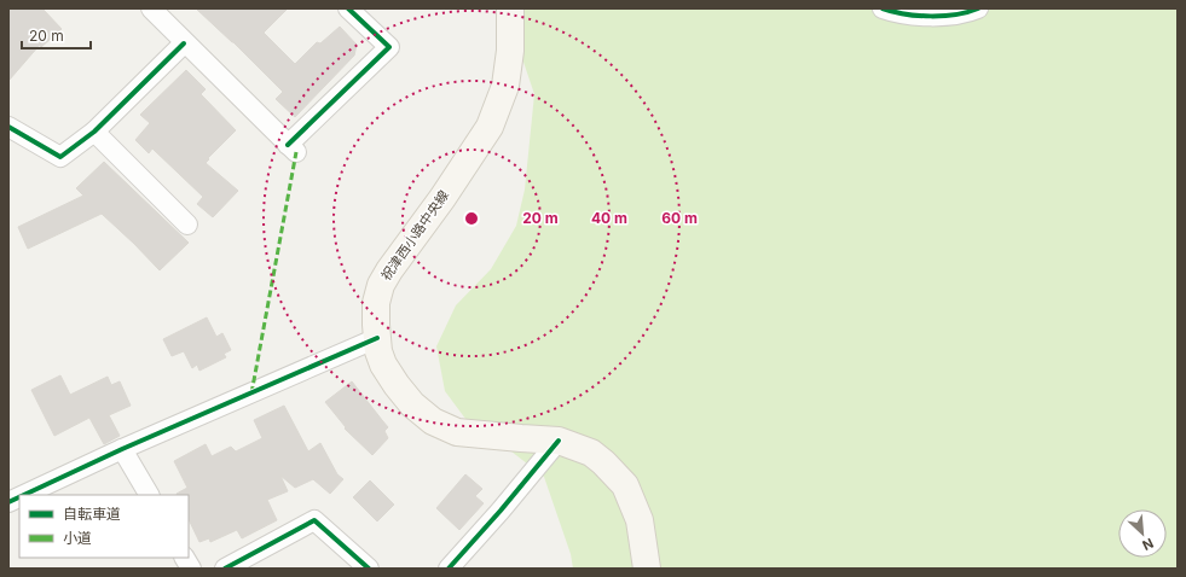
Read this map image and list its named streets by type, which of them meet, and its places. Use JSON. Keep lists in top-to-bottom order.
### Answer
{
  "streets": {
    "main road": ["祝津西小路中央線"]
  },
  "legend": ["自転車道", "小道"],
  "scale_bar": "20 m",
  "north": "bottom right",
  "rings": ["20 m", "40 m", "60 m"]
}
